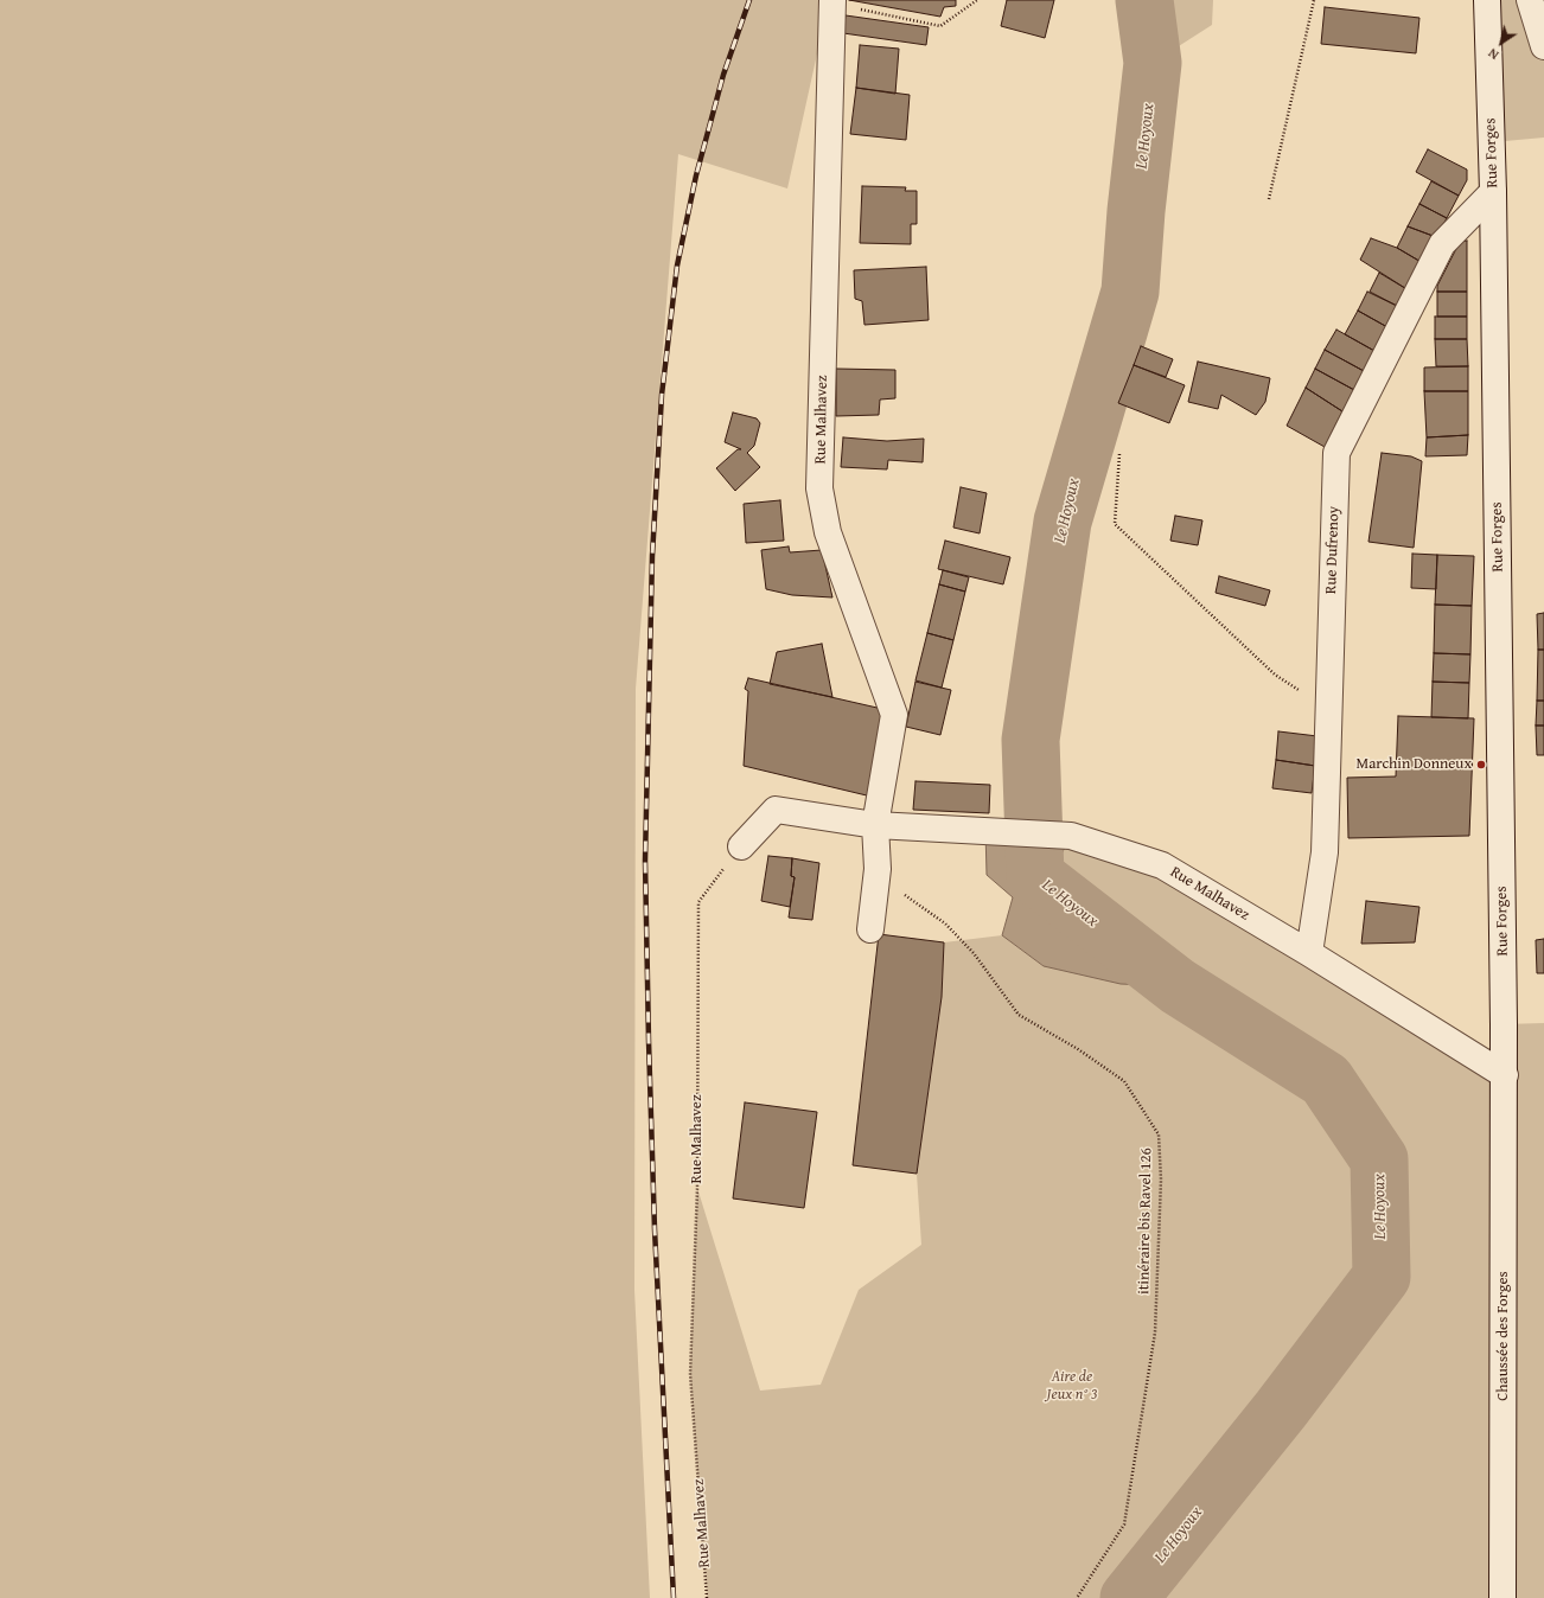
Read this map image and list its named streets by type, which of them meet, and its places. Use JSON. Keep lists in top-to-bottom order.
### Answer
{
  "streets": {
    "street": [
      "Rue Forges",
      "Rue Malhavez",
      "Rue Dufrenoy",
      "Chaussée des Forges"
    ],
    "path": ["itinéraire bis Ravel 126"]
  },
  "crossings": [
    ["Rue Forges", "Rue Malhavez"],
    ["Rue Forges", "Rue Dufrenoy"],
    ["Rue Forges", "Chaussée des Forges"],
    ["Rue Malhavez", "Rue Dufrenoy"],
    ["Rue Malhavez", "itinéraire bis Ravel 126"],
    ["Rue Malhavez", "Chaussée des Forges"]
  ],
  "water": ["Le Hoyoux"],
  "parks": ["Aire de Jeux n° 3"],
  "places": ["Marchin Donneux"],
  "north": "bottom left"
}
